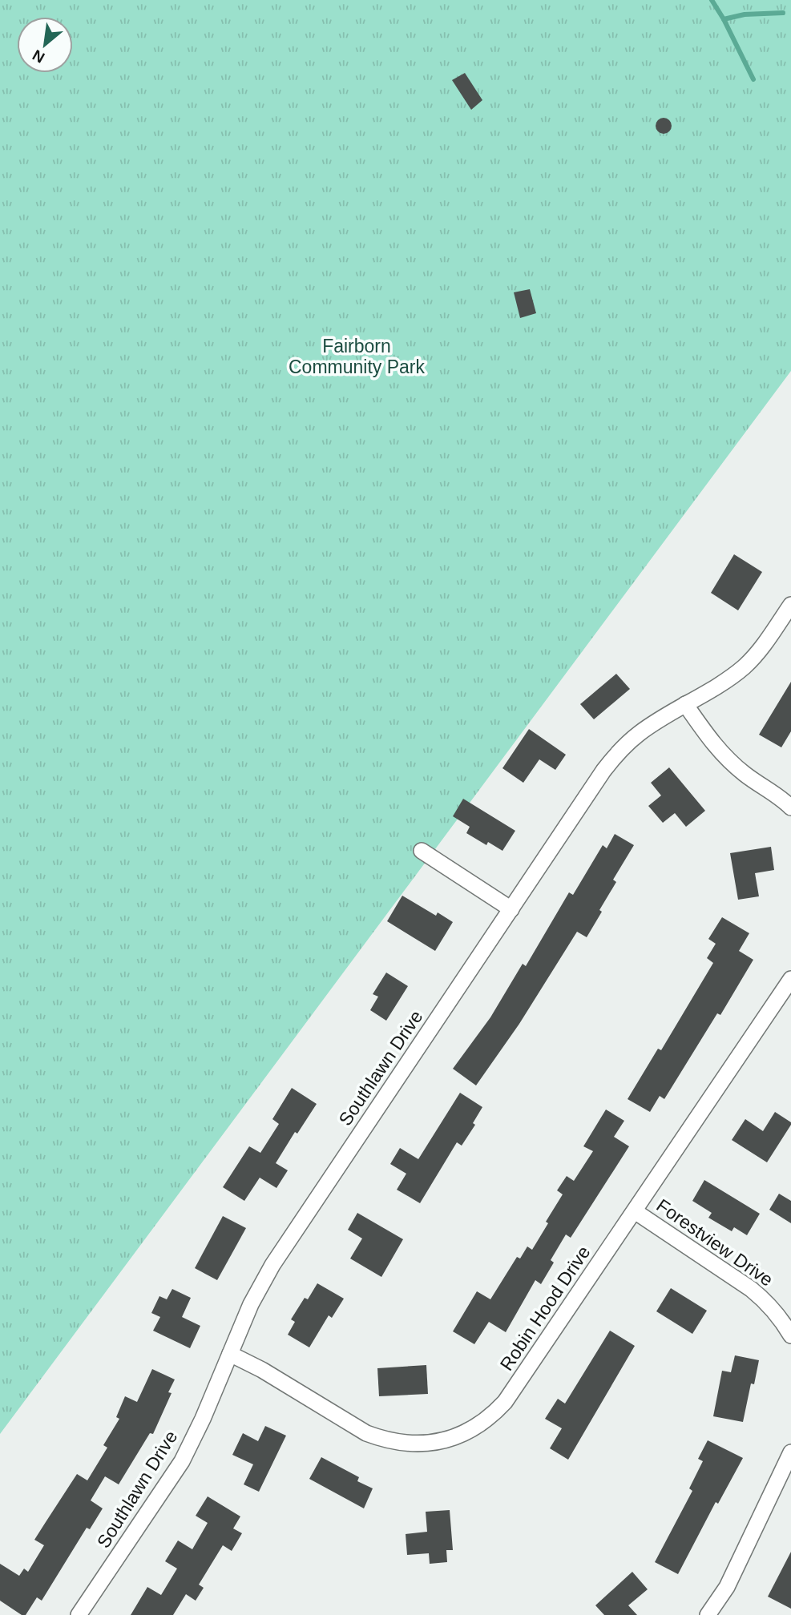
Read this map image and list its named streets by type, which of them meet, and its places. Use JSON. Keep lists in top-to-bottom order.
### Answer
{
  "streets": {
    "street": ["Southlawn Drive", "Forestview Drive", "Robin Hood Drive"]
  },
  "crossings": [
    ["Southlawn Drive", "Robin Hood Drive"],
    ["Forestview Drive", "Robin Hood Drive"]
  ],
  "parks": ["Fairborn Community Park"],
  "north": "bottom left"
}
